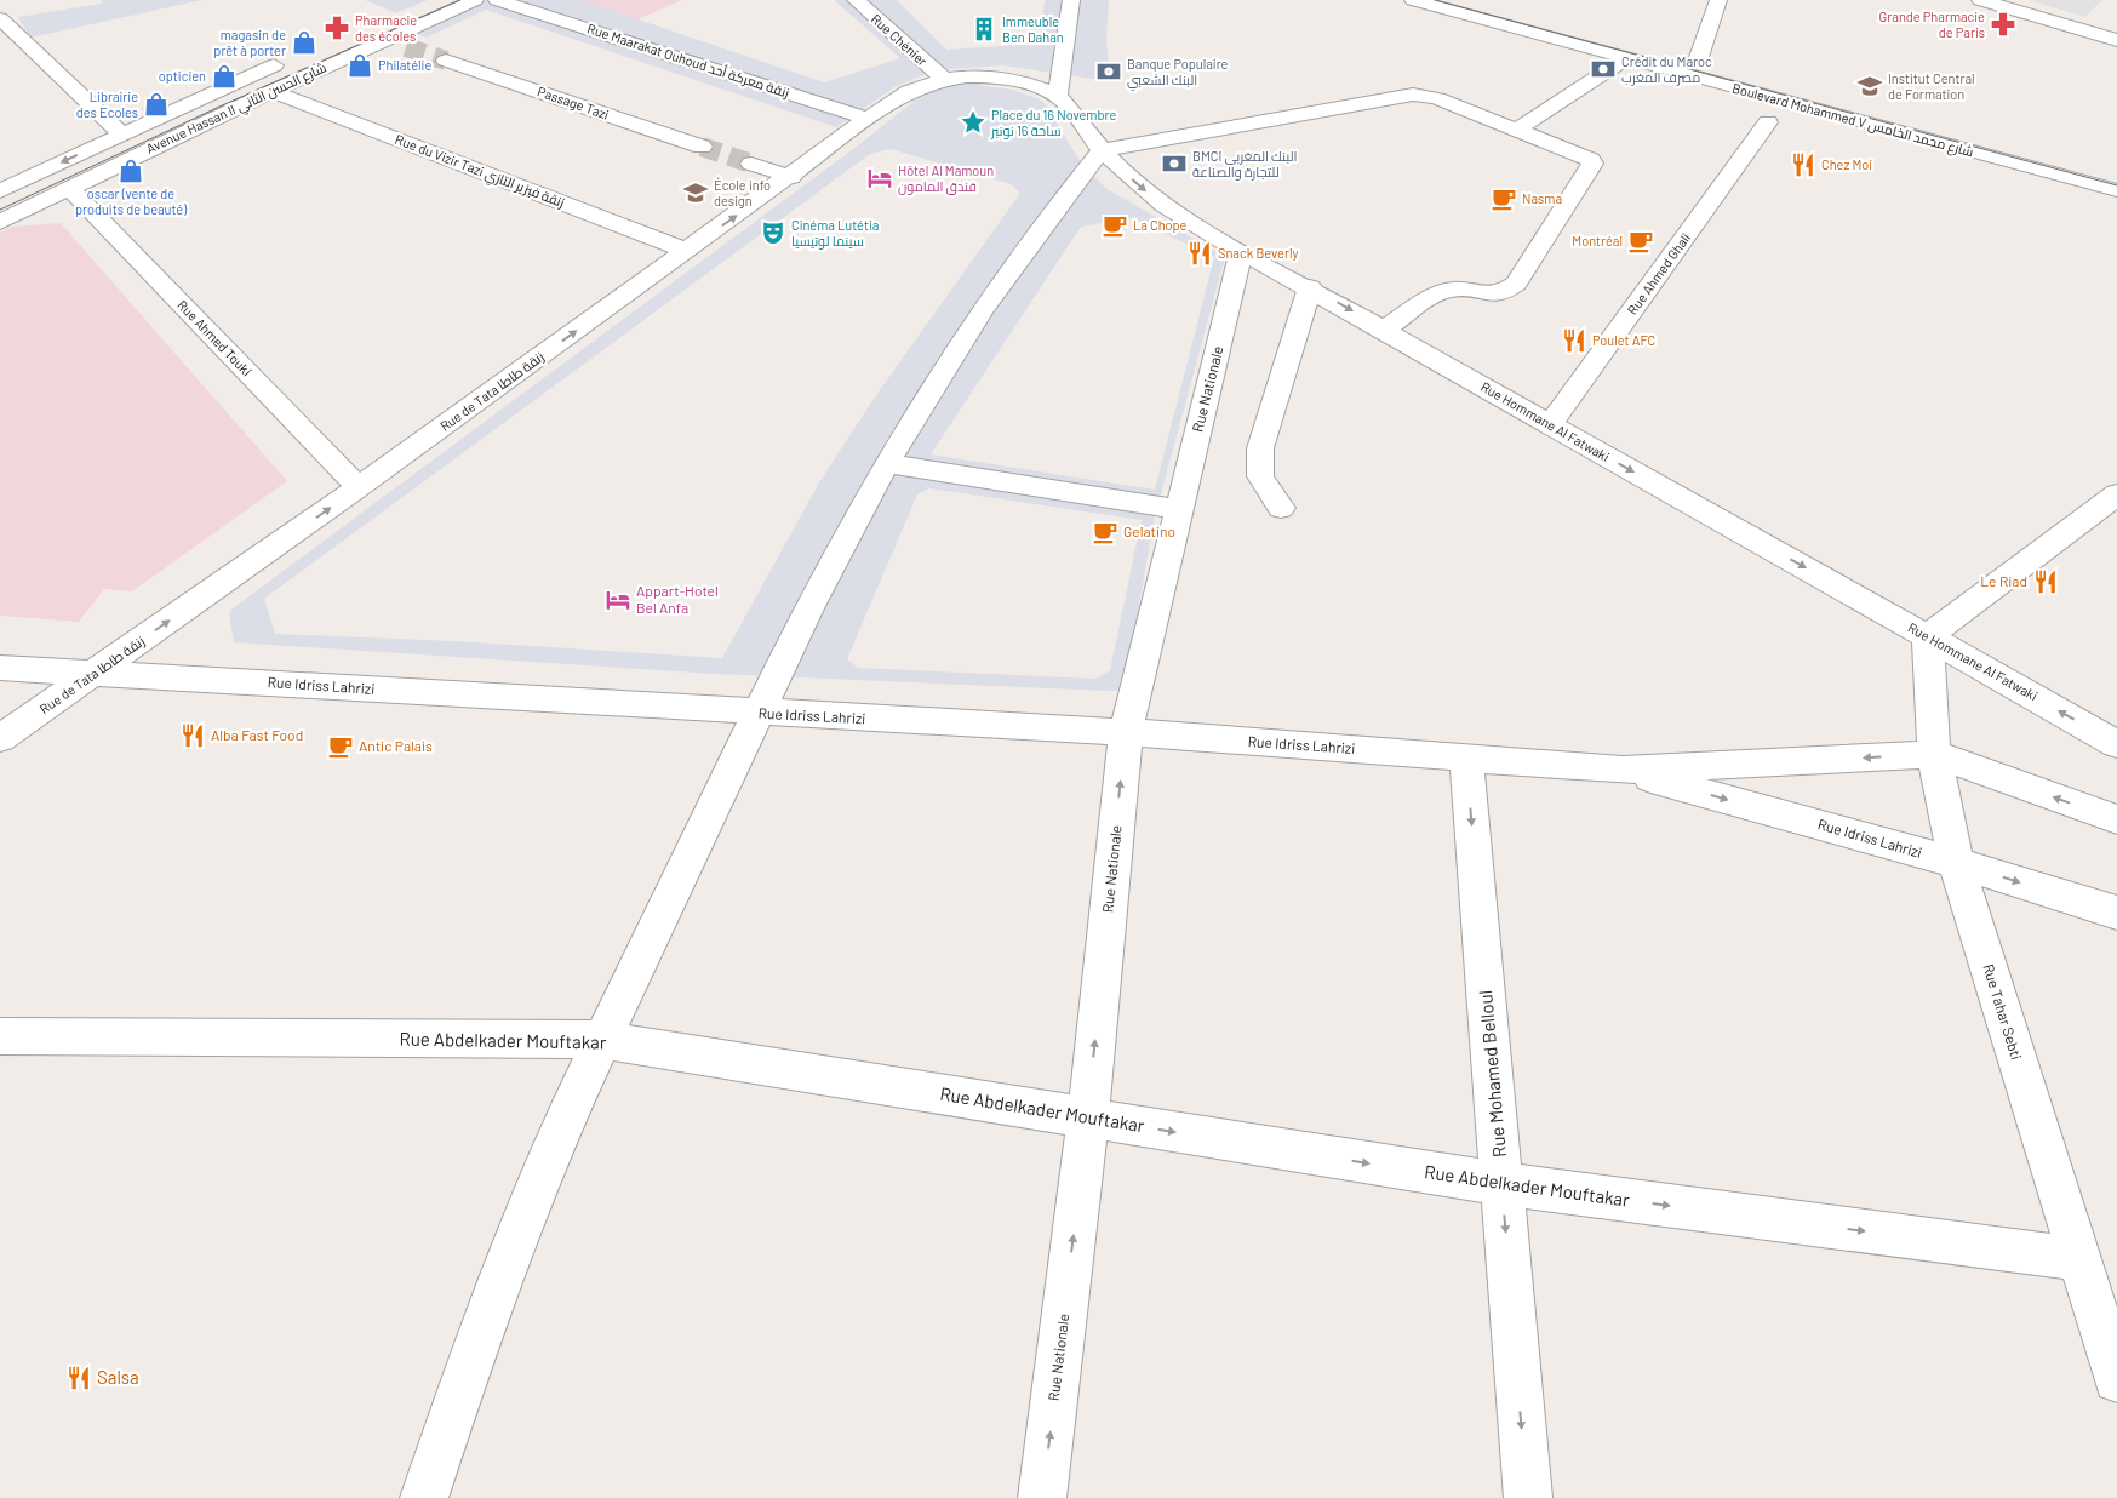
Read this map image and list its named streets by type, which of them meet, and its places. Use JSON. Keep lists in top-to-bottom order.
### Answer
{
  "streets": {
    "street": [
      "Rue Chénier",
      "Rue Maarakat Ouhoud زنقة معركة أحد",
      "Passage Tazi",
      "Avenue Hassan II شارع الحسن الثاني",
      "Boulevard Mohammed V شارع محمد الخامس",
      "Rue du Vizir Tazi زنقة فيزير التازي",
      "Rue Ahmed Ghali",
      "Rue Ahmed Touki",
      "Rue Nationale",
      "Rue de Tata زنقة طاطا",
      "Rue Hommane Al Fatwaki",
      "Rue Idriss Lahrizi",
      "Rue Tahar Sebti",
      "Rue Abdelkader Mouftakar",
      "Rue Mohamed Belloul"
    ]
  },
  "crossings": [
    ["Rue Chénier", "Rue de Tata زنقة طاطا"],
    ["Rue Maarakat Ouhoud زنقة معركة أحد", "Rue de Tata زنقة طاطا"],
    ["Avenue Hassan II شارع الحسن الثاني", "Rue du Vizir Tazi زنقة فيزير التازي"],
    ["Avenue Hassan II شارع الحسن الثاني", "Rue Ahmed Touki"],
    ["Rue du Vizir Tazi زنقة فيزير التازي", "Rue de Tata زنقة طاطا"],
    ["Rue Ahmed Ghali", "Rue Hommane Al Fatwaki"],
    ["Rue Ahmed Touki", "Rue de Tata زنقة طاطا"],
    ["Rue Nationale", "Rue Hommane Al Fatwaki"],
    ["Rue Nationale", "Rue Idriss Lahrizi"],
    ["Rue Nationale", "Rue Abdelkader Mouftakar"],
    ["Rue de Tata زنقة طاطا", "Rue Hommane Al Fatwaki"],
    ["Rue de Tata زنقة طاطا", "Rue Idriss Lahrizi"],
    ["Rue Hommane Al Fatwaki", "Rue Tahar Sebti"],
    ["Rue Idriss Lahrizi", "Rue Tahar Sebti"],
    ["Rue Idriss Lahrizi", "Rue Mohamed Belloul"],
    ["Rue Tahar Sebti", "Rue Abdelkader Mouftakar"],
    ["Rue Abdelkader Mouftakar", "Rue Mohamed Belloul"]
  ],
  "one_way": [
    "Rue Nationale",
    "Rue de Tata زنقة طاطا",
    "Rue Abdelkader Mouftakar",
    "Rue Mohamed Belloul"
  ],
  "places": {
    "pharmacy": ["Grande Pharmacie de Paris", "Pharmacie des écoles"],
    "building": ["Immeuble Ben Dahan"],
    "shop": [
      "magasin de prêt à porter",
      "Philatélie",
      "opticien",
      "Librairie des Ecoles",
      "oscar (vente de produits de beauté)"
    ],
    "bank": ["Crédit du Maroc مصرف المغرب", "Banque Populaire البنك الشعبي", "BMCI البنك المغربي للتجارة والصناعة"],
    "school or university": ["Institut Central de Formation", "École info design"],
    "place": ["Place du 16 Novembre ساحة 16 نونبر"],
    "restaurant": [
      "Chez Moi",
      "Snack Beverly",
      "Poulet AFC",
      "Le Riad",
      "Alba Fast Food",
      "Salsa"
    ],
    "hotel": ["Hôtel Al Mamoun فندق المامون", "Appart-Hotel Bel Anfa"],
    "cafe": [
      "Nasma",
      "La Chope",
      "Montréal",
      "Gelatino",
      "Antic Palais"
    ],
    "theatre": ["Cinéma Lutétia سينما لوتيسيا"]
  }
}
